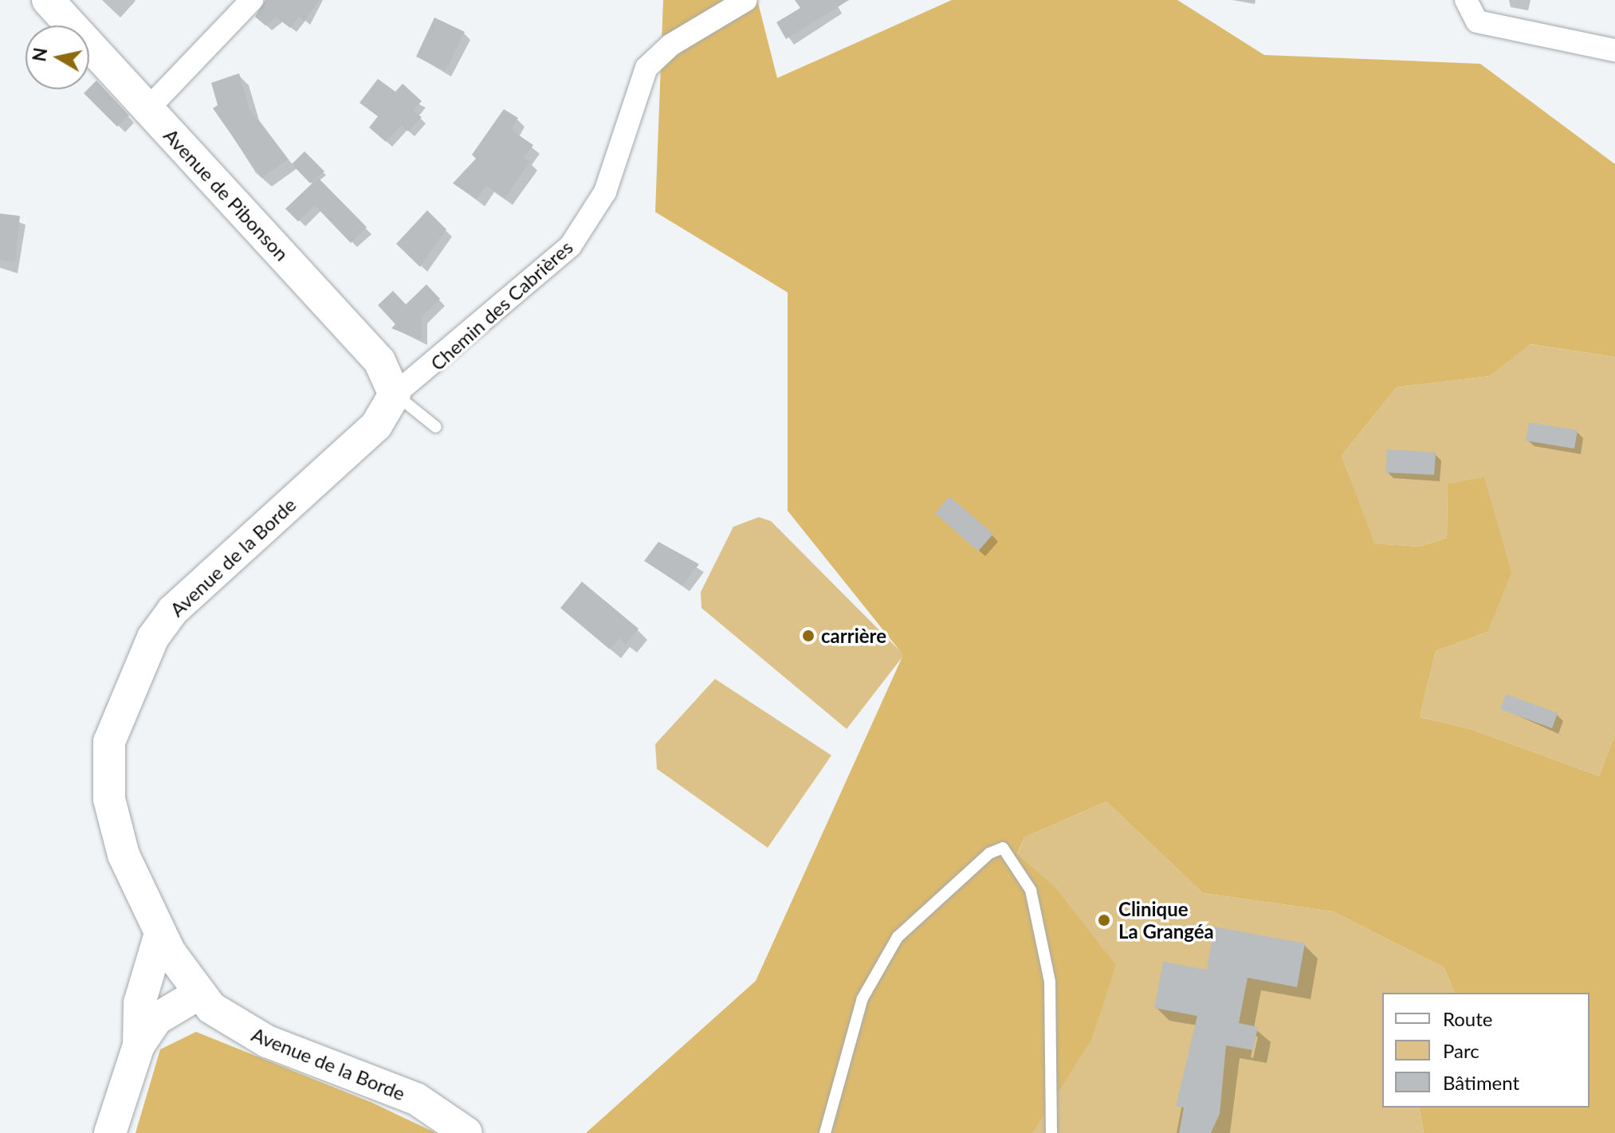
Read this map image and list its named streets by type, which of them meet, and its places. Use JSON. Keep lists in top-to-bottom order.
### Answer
{
  "streets": {
    "street": ["Avenue de Pibonson", "Chemin des Cabrières", "Avenue de la Borde"]
  },
  "crossings": [
    ["Avenue de Pibonson", "Chemin des Cabrières"],
    ["Avenue de Pibonson", "Avenue de la Borde"],
    ["Chemin des Cabrières", "Avenue de la Borde"]
  ],
  "places": ["carrière", "Clinique La Grangéa"],
  "legend": ["Route", "Parc", "Bâtiment"],
  "north": "left"
}
